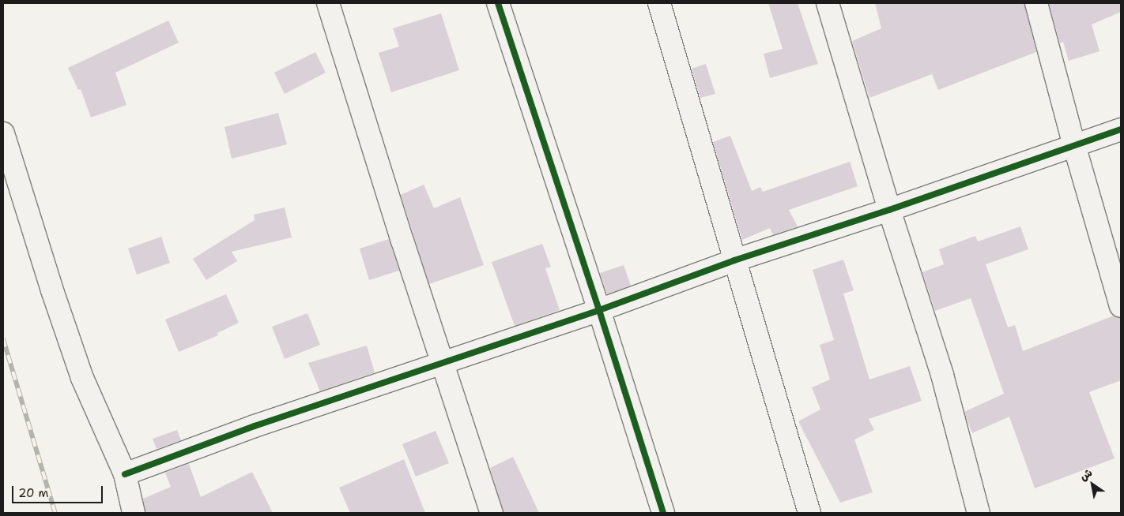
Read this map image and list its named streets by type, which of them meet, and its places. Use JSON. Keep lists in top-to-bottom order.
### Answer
{
  "scale_bar": "20 m",
  "north": "top left"
}
